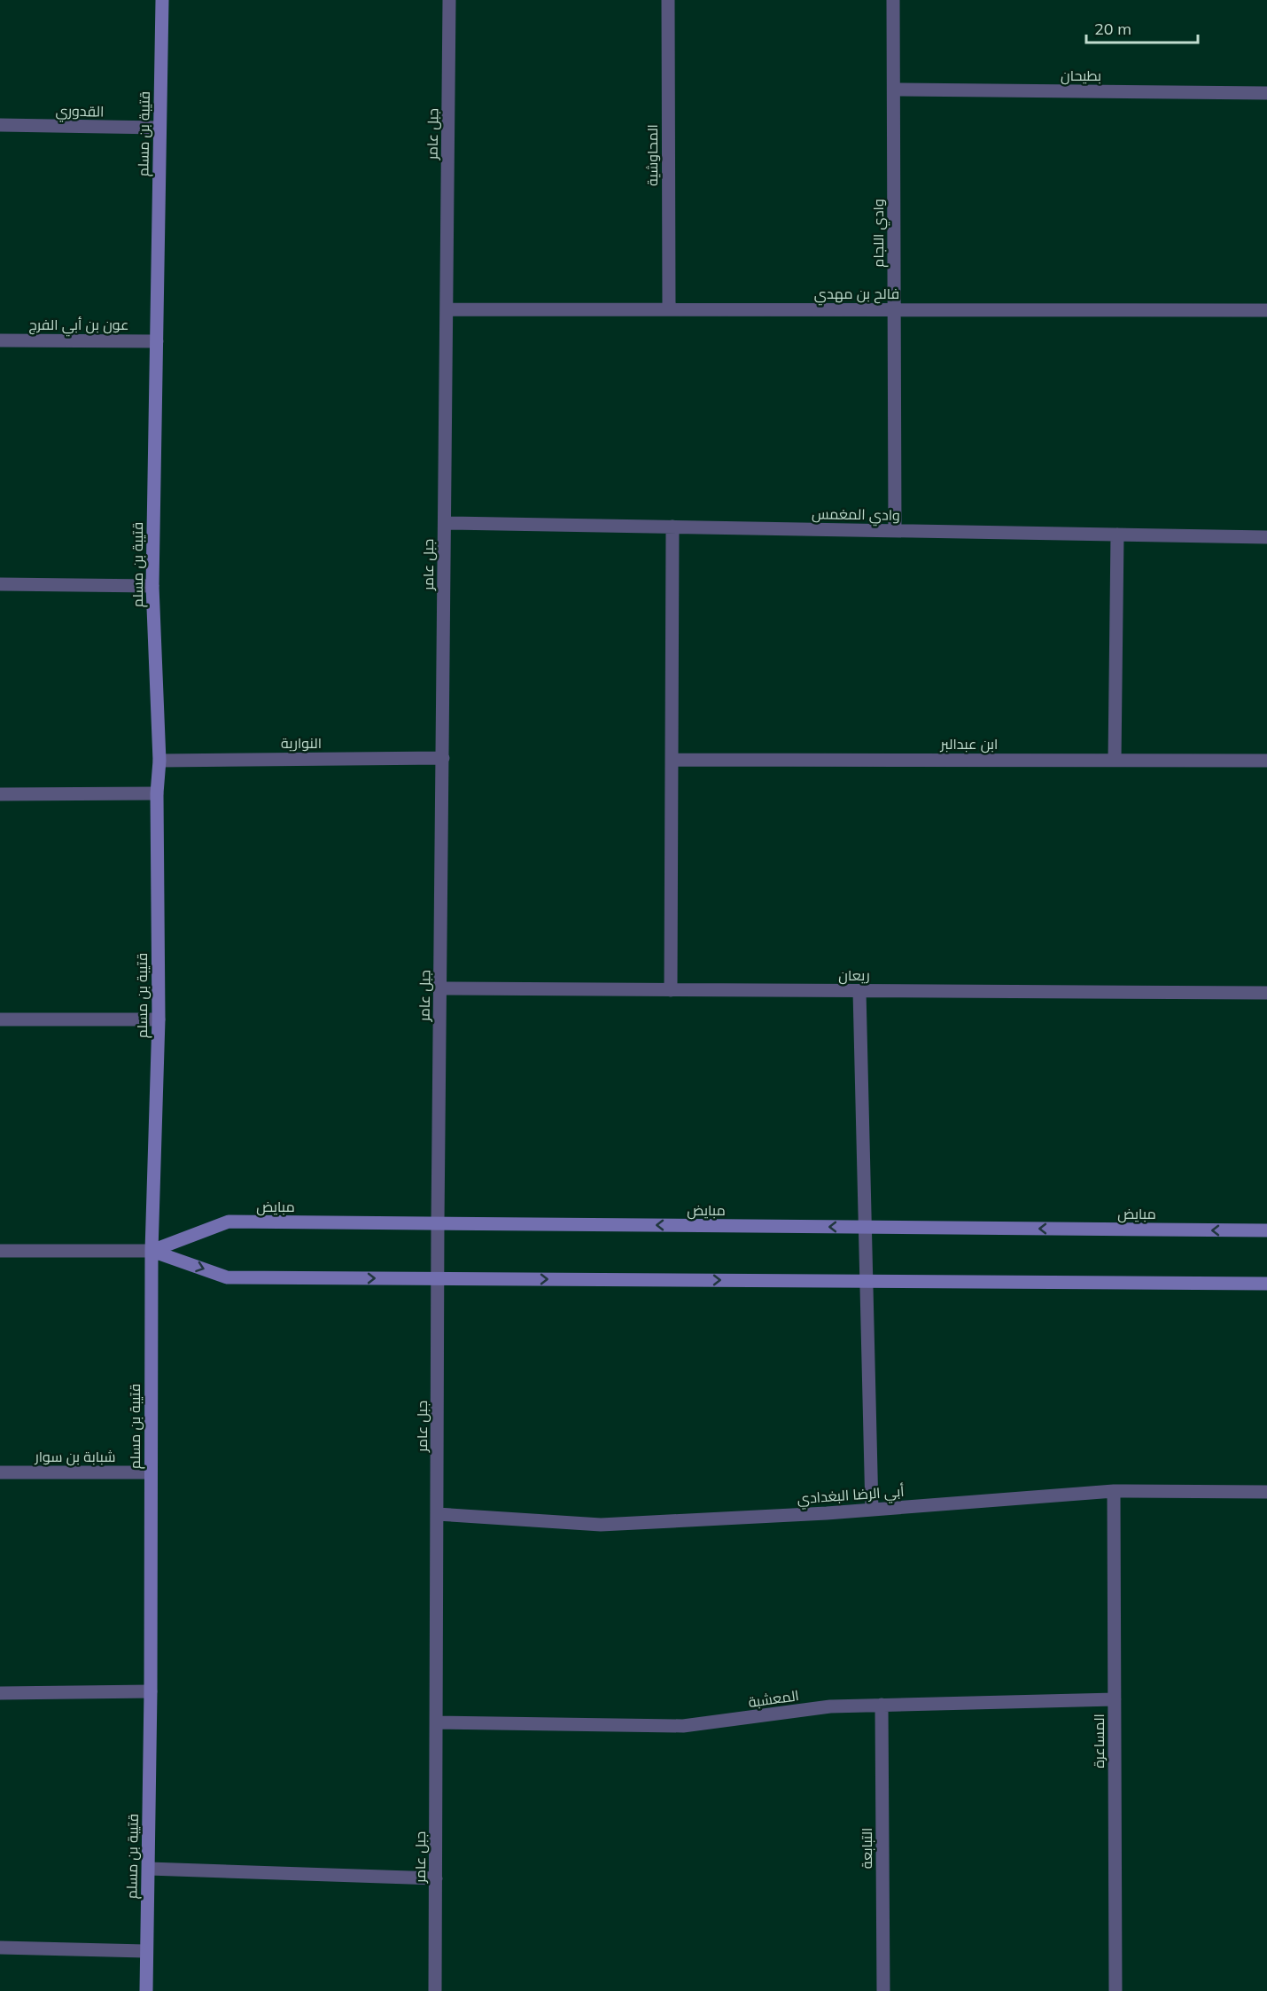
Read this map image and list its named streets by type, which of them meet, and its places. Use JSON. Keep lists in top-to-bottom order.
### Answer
{
  "streets": {
    "street": [
      "بطيحان",
      "القدوري",
      "قتيبة بن مسلم",
      "جبل عامر",
      "المحاوشية",
      "وادي اللجام",
      "فالح بن مهدي",
      "عون بن أبي الفرج",
      "وادي المغمس",
      "النوارية",
      "ابن عبدالبر",
      "ريعان",
      "مبايض",
      "شبابة بن سوار",
      "أبي الرضا البغدادي",
      "المعشبة",
      "المساعرة",
      "التبابعة"
    ]
  },
  "crossings": [
    ["بطيحان", "وادي اللجام"],
    ["القدوري", "قتيبة بن مسلم"],
    ["قتيبة بن مسلم", "عون بن أبي الفرج"],
    ["قتيبة بن مسلم", "النوارية"],
    ["قتيبة بن مسلم", "مبايض"],
    ["قتيبة بن مسلم", "شبابة بن سوار"],
    ["جبل عامر", "فالح بن مهدي"],
    ["جبل عامر", "وادي المغمس"],
    ["جبل عامر", "النوارية"],
    ["جبل عامر", "ريعان"],
    ["جبل عامر", "مبايض"],
    ["جبل عامر", "أبي الرضا البغدادي"],
    ["جبل عامر", "المعشبة"],
    ["المحاوشية", "فالح بن مهدي"],
    ["وادي اللجام", "فالح بن مهدي"],
    ["وادي اللجام", "وادي المغمس"],
    ["أبي الرضا البغدادي", "المساعرة"],
    ["المعشبة", "المساعرة"],
    ["المعشبة", "التبابعة"]
  ],
  "scale_bar": "20 m"
}
